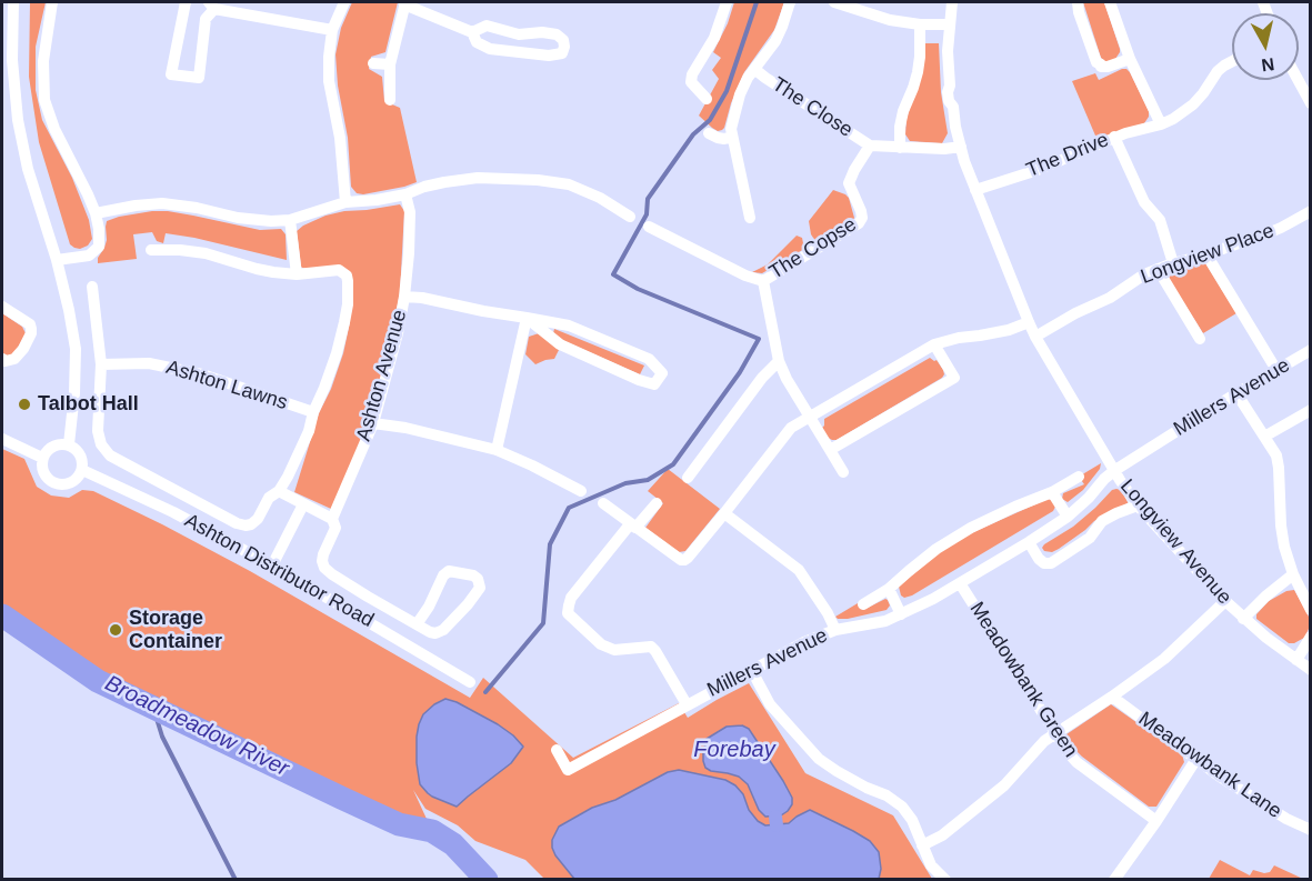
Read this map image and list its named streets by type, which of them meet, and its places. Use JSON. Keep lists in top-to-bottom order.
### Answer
{
  "streets": {
    "street": [
      "The Close",
      "The Drive",
      "The Copse",
      "Longview Place",
      "Ashton Avenue",
      "Ashton Lawns",
      "Millers Avenue",
      "Longview Avenue",
      "Ashton Distributor Road",
      "Meadowbank Green",
      "Meadowbank Lane"
    ]
  },
  "crossings": [
    ["The Close", "The Copse"],
    ["The Drive", "Longview Avenue"],
    ["Longview Place", "Longview Avenue"],
    ["Millers Avenue", "Longview Avenue"],
    ["Millers Avenue", "Meadowbank Green"]
  ],
  "water": ["Broadmeadow River", "Forebay"],
  "places": ["Talbot Hall", "Storage Container"],
  "north": "bottom"
}
